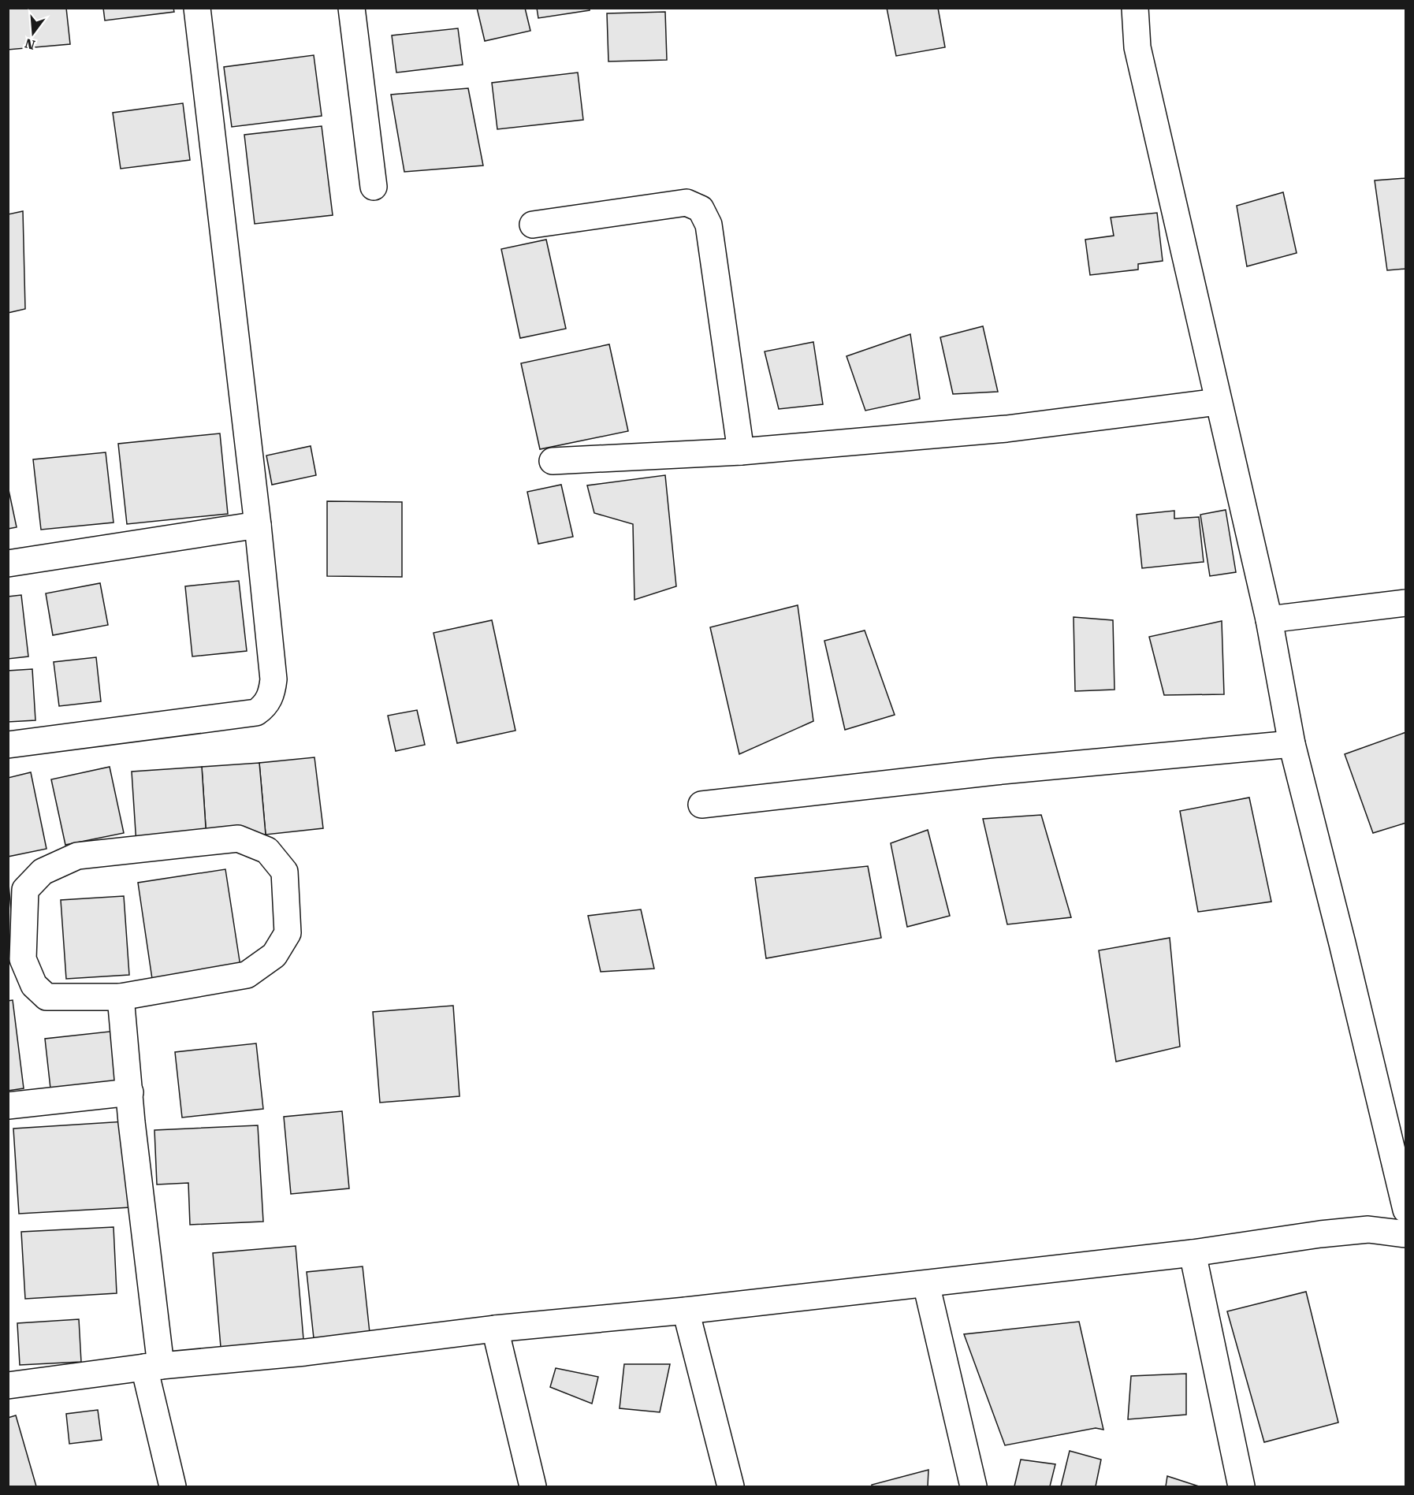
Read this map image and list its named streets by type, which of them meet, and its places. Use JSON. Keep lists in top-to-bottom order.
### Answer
{
  "north": "bottom"
}
